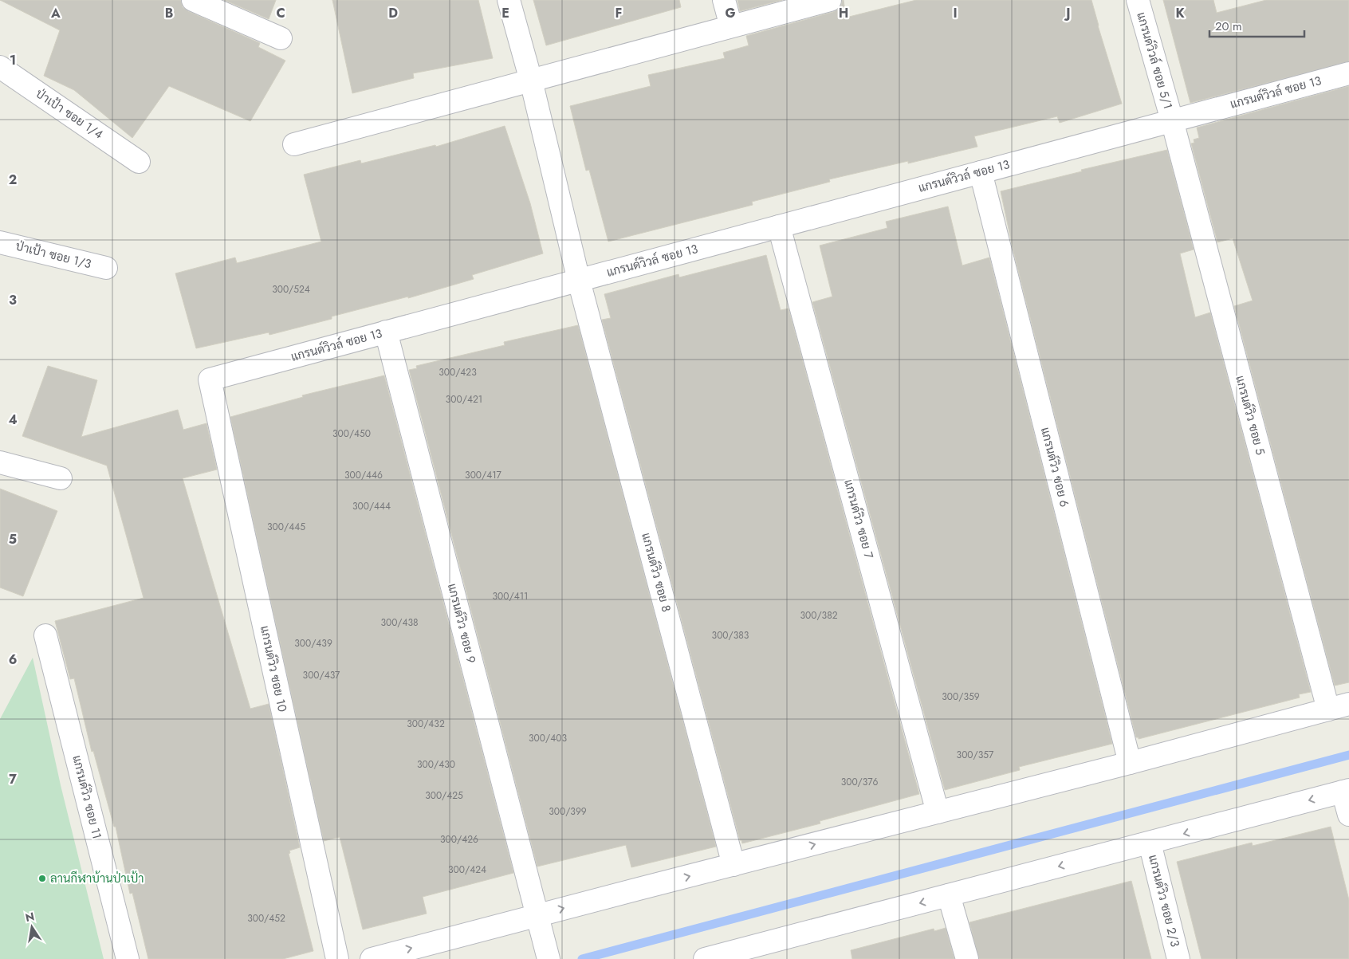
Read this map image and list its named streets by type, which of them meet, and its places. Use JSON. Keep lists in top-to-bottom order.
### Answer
{
  "streets": {
    "street": [
      "แกรนด์วิวล์ ซอย 5/1",
      "แกรนด์วิวล์ ซอย 13",
      "ป่าเป้า ซอย 1/4",
      "ป่าเป้า ซอย 1/3",
      "แกรนด์วิว ซอย 5",
      "แกรนด์วิว ซอย 6",
      "แกรนด์วิว ซอย 7",
      "แกรนด์วิว ซอย 8",
      "แกรนด์วิว ซอย 9",
      "แกรนด์วิว ซอย 10",
      "แกรนด์วิว ซอย 11",
      "แกรนด์วิว ซอย 2/3"
    ]
  },
  "crossings": [
    ["แกรนด์วิวล์ ซอย 5/1", "แกรนด์วิวล์ ซอย 13"],
    ["แกรนด์วิวล์ ซอย 5/1", "แกรนด์วิว ซอย 5"],
    ["แกรนด์วิวล์ ซอย 13", "แกรนด์วิว ซอย 5"],
    ["แกรนด์วิวล์ ซอย 13", "แกรนด์วิว ซอย 6"],
    ["แกรนด์วิวล์ ซอย 13", "แกรนด์วิว ซอย 7"],
    ["แกรนด์วิวล์ ซอย 13", "แกรนด์วิว ซอย 8"],
    ["แกรนด์วิวล์ ซอย 13", "แกรนด์วิว ซอย 9"],
    ["แกรนด์วิวล์ ซอย 13", "แกรนด์วิว ซอย 10"]
  ],
  "places": ["ลานกีฬาบ้านป่าเป้า"],
  "house_numbers": [
    "300/524",
    "300/423",
    "300/421",
    "300/450",
    "300/446",
    "300/417",
    "300/444",
    "300/445",
    "300/411",
    "300/382",
    "300/438",
    "300/383",
    "300/439",
    "300/437",
    "300/359",
    "300/432",
    "300/403",
    "300/357",
    "300/430",
    "300/376",
    "300/425",
    "300/399",
    "300/426",
    "300/424",
    "300/452"
  ],
  "scale_bar": "20 m",
  "north": "top",
  "grid": {
    "columns": [
      "A",
      "B",
      "C",
      "D",
      "E",
      "F",
      "G",
      "H",
      "I",
      "J",
      "K"
    ],
    "rows": [
      "1",
      "2",
      "3",
      "4",
      "5",
      "6",
      "7"
    ]
  }
}
